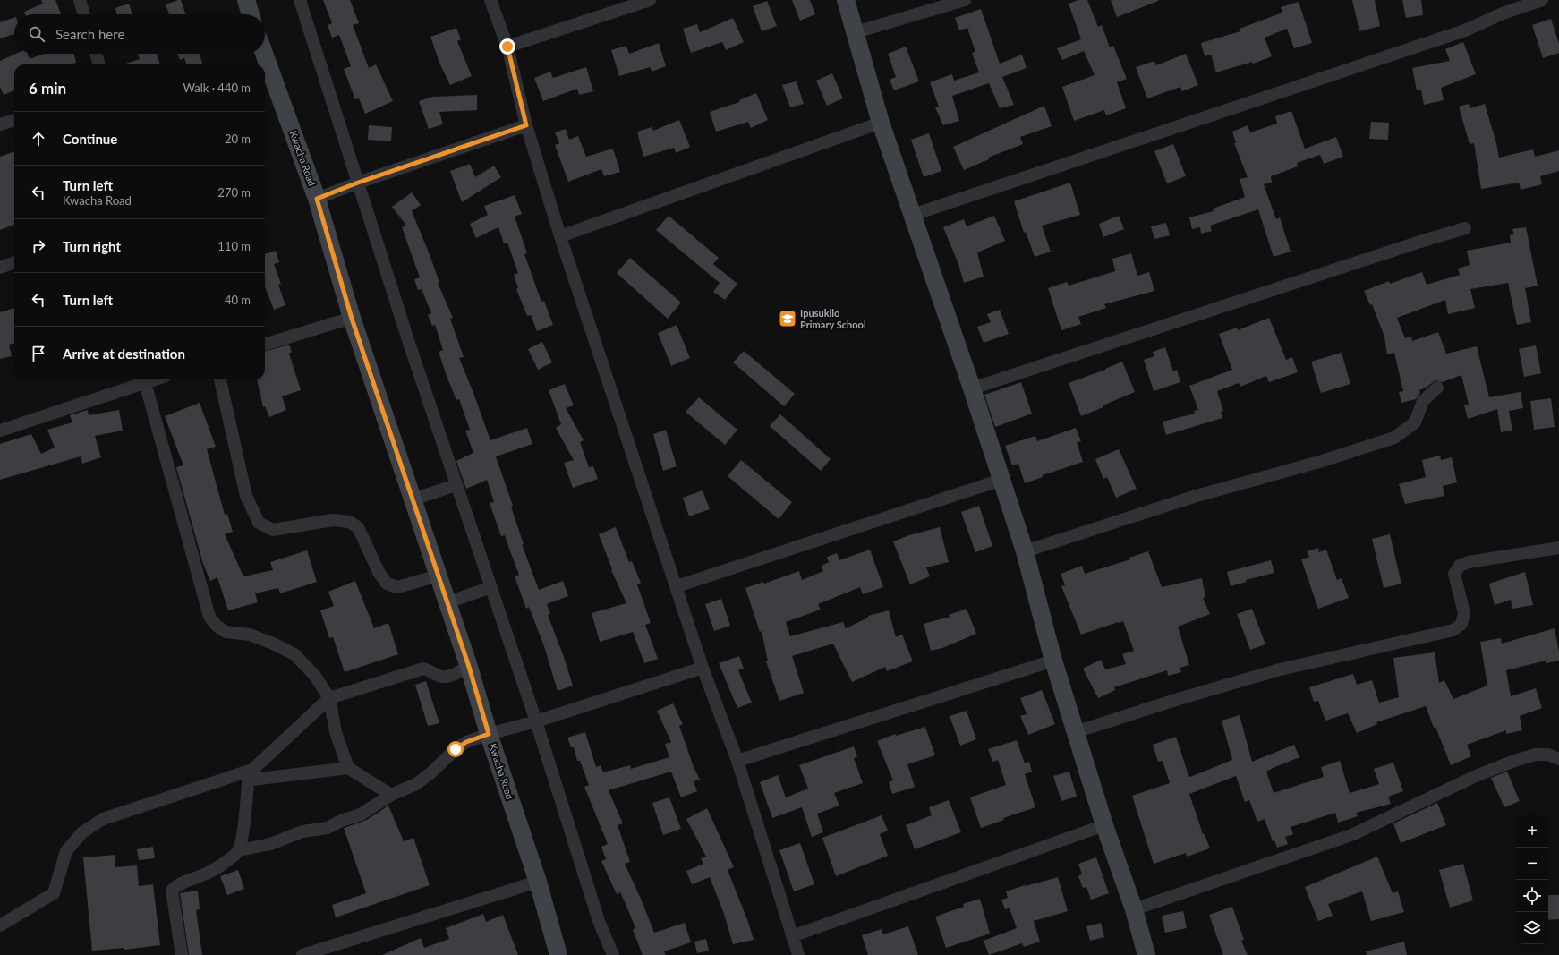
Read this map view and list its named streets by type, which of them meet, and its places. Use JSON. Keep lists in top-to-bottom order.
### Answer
{
  "streets": {
    "street": ["Kwacha Road"]
  },
  "places": {
    "school or university": ["Ipusukilo Primary School"]
  },
  "page": {
    "search": "Search here",
    "heading": ["6 min", "Walk · 440 m"],
    "list": [
      ["Continue", "20 m"],
      ["Turn left", "Kwacha Road", "270 m"],
      ["Turn right", "110 m"],
      ["Turn left", "40 m"],
      "Arrive at destination"
    ],
    "map_buttons": ["+", "−"]
  }
}
